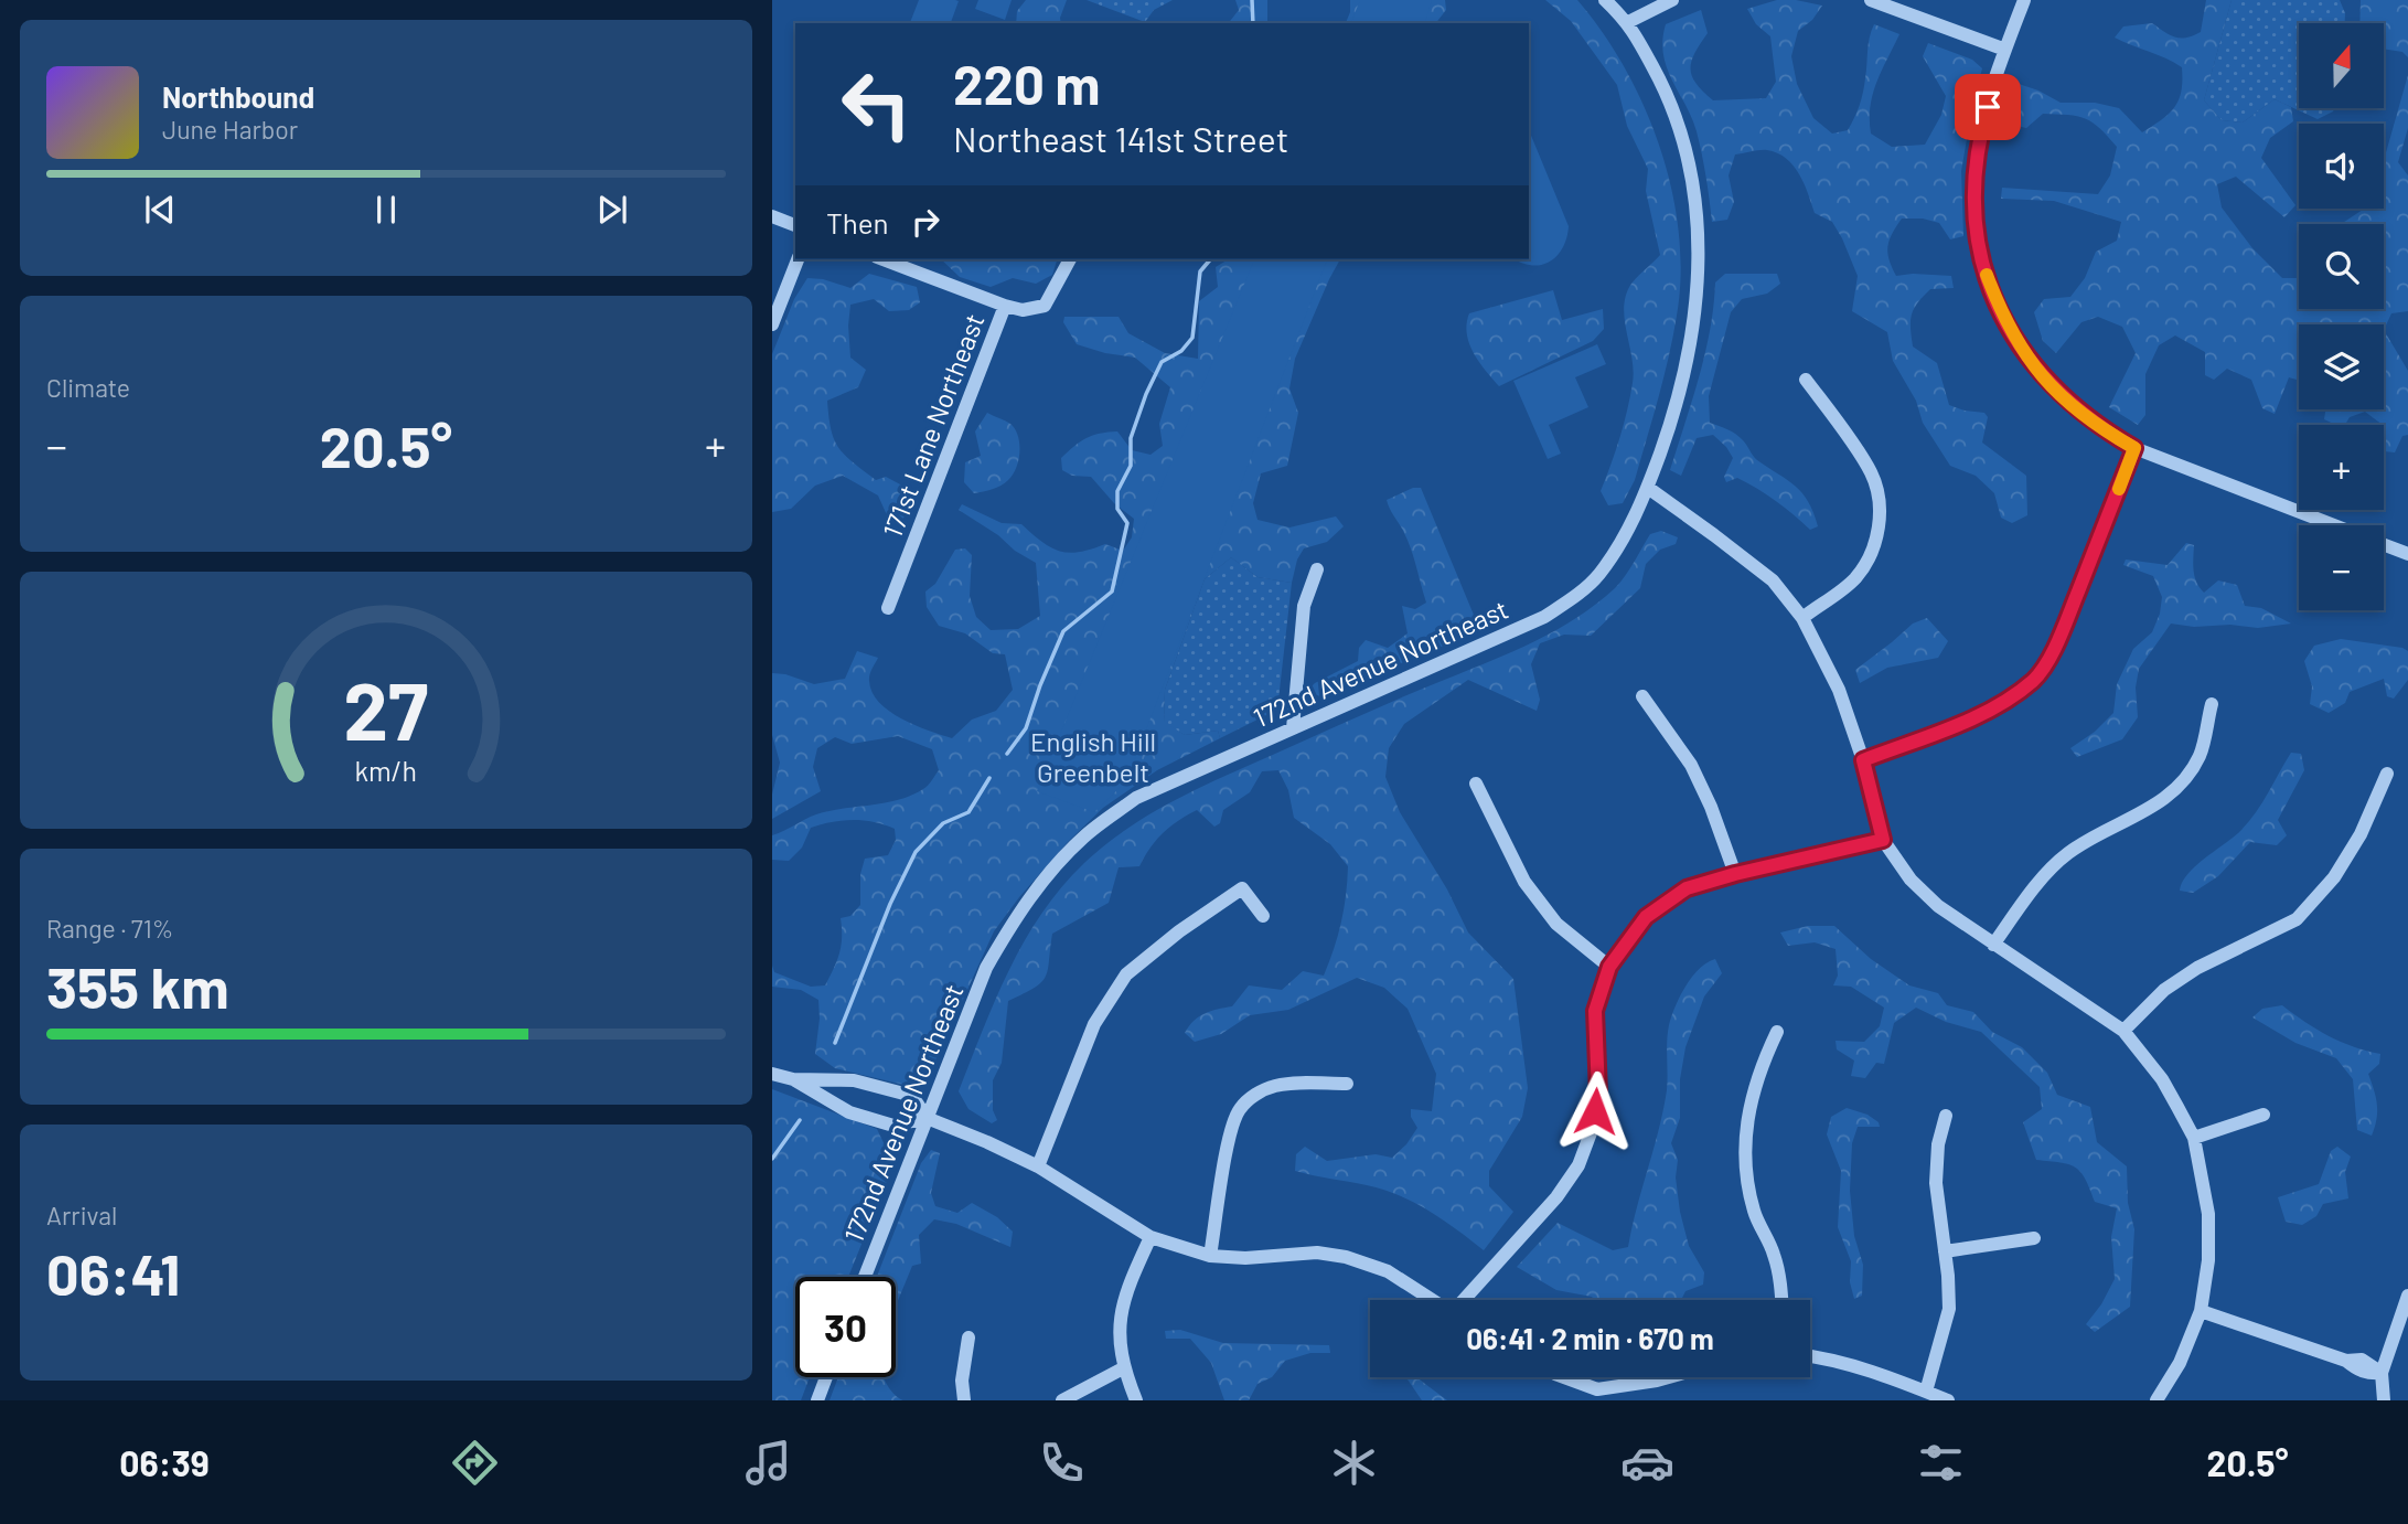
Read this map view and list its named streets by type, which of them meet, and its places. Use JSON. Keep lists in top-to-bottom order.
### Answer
{
  "streets": {
    "street": ["171st Lane Northeast", "172nd Avenue Northeast"]
  },
  "parks": ["English Hill Greenbelt"],
  "north": "top",
  "page": {
    "map_buttons": ["+", "−"],
    "turn": ["220 m", "Northeast 141st Street"],
    "song": ["Northbound", "June Harbor"],
    "then": "Then",
    "tile": [
      "Climate",
      ["Range · 71%", "355 km"],
      ["Arrival", "06:41"]
    ],
    "heat": ["−", "20.5°", "+"],
    "limit": "30",
    "trip": "06:41 · 2 min · 670 m",
    "tabs": ["06:39", "20.5°"],
    "gauge": ["27", "km/h"]
  }
}
